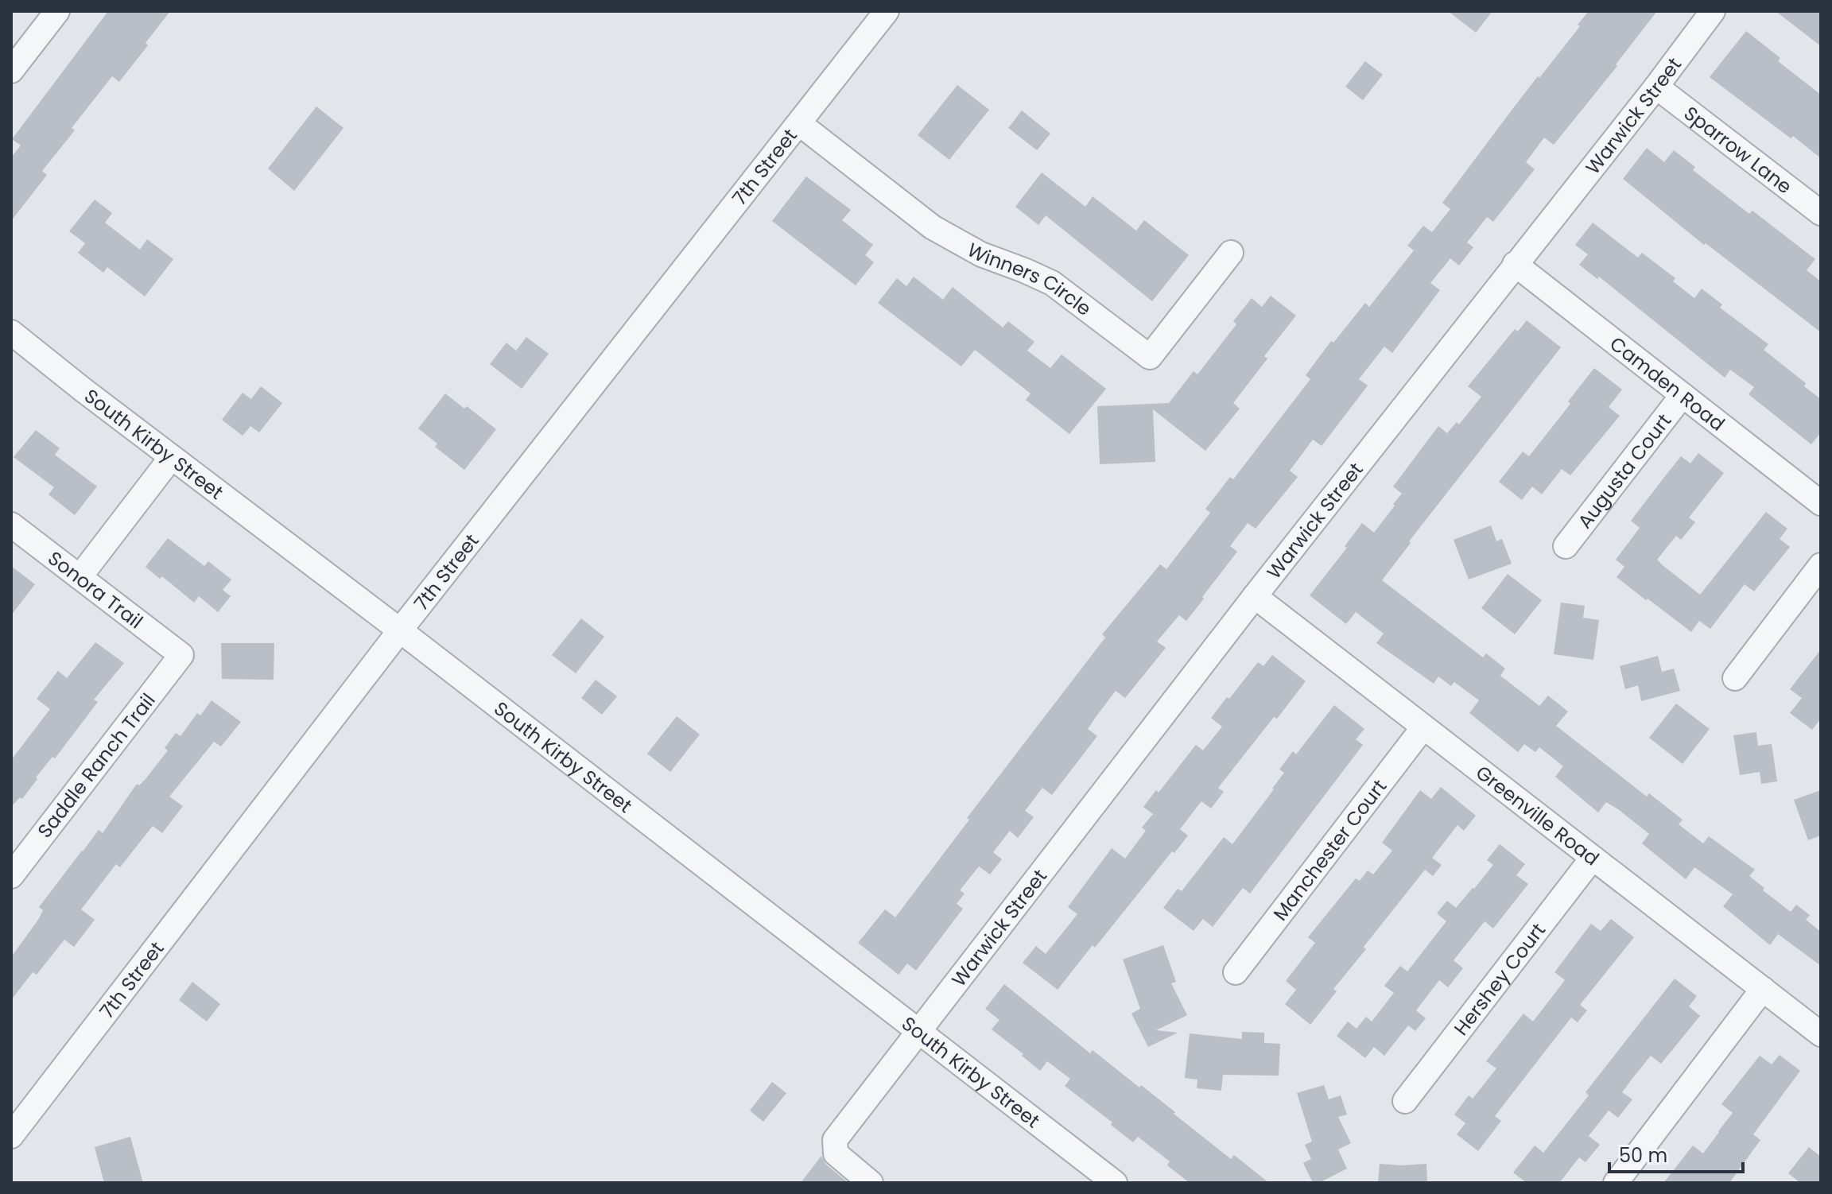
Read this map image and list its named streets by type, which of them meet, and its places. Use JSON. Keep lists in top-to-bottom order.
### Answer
{
  "streets": {
    "street": [
      "Warwick Street",
      "Sparrow Lane",
      "7th Street",
      "Winners Circle",
      "Camden Road",
      "South Kirby Street",
      "Augusta Court",
      "Sonora Trail",
      "Saddle Ranch Trail",
      "Greenville Road",
      "Manchester Court",
      "Hershey Court"
    ]
  },
  "crossings": [
    ["Warwick Street", "Sparrow Lane"],
    ["Warwick Street", "Camden Road"],
    ["Warwick Street", "South Kirby Street"],
    ["Warwick Street", "Greenville Road"],
    ["7th Street", "Winners Circle"],
    ["7th Street", "South Kirby Street"],
    ["Camden Road", "Augusta Court"],
    ["Sonora Trail", "Saddle Ranch Trail"],
    ["Greenville Road", "Manchester Court"],
    ["Greenville Road", "Hershey Court"]
  ],
  "scale_bar": "50 m"
}
